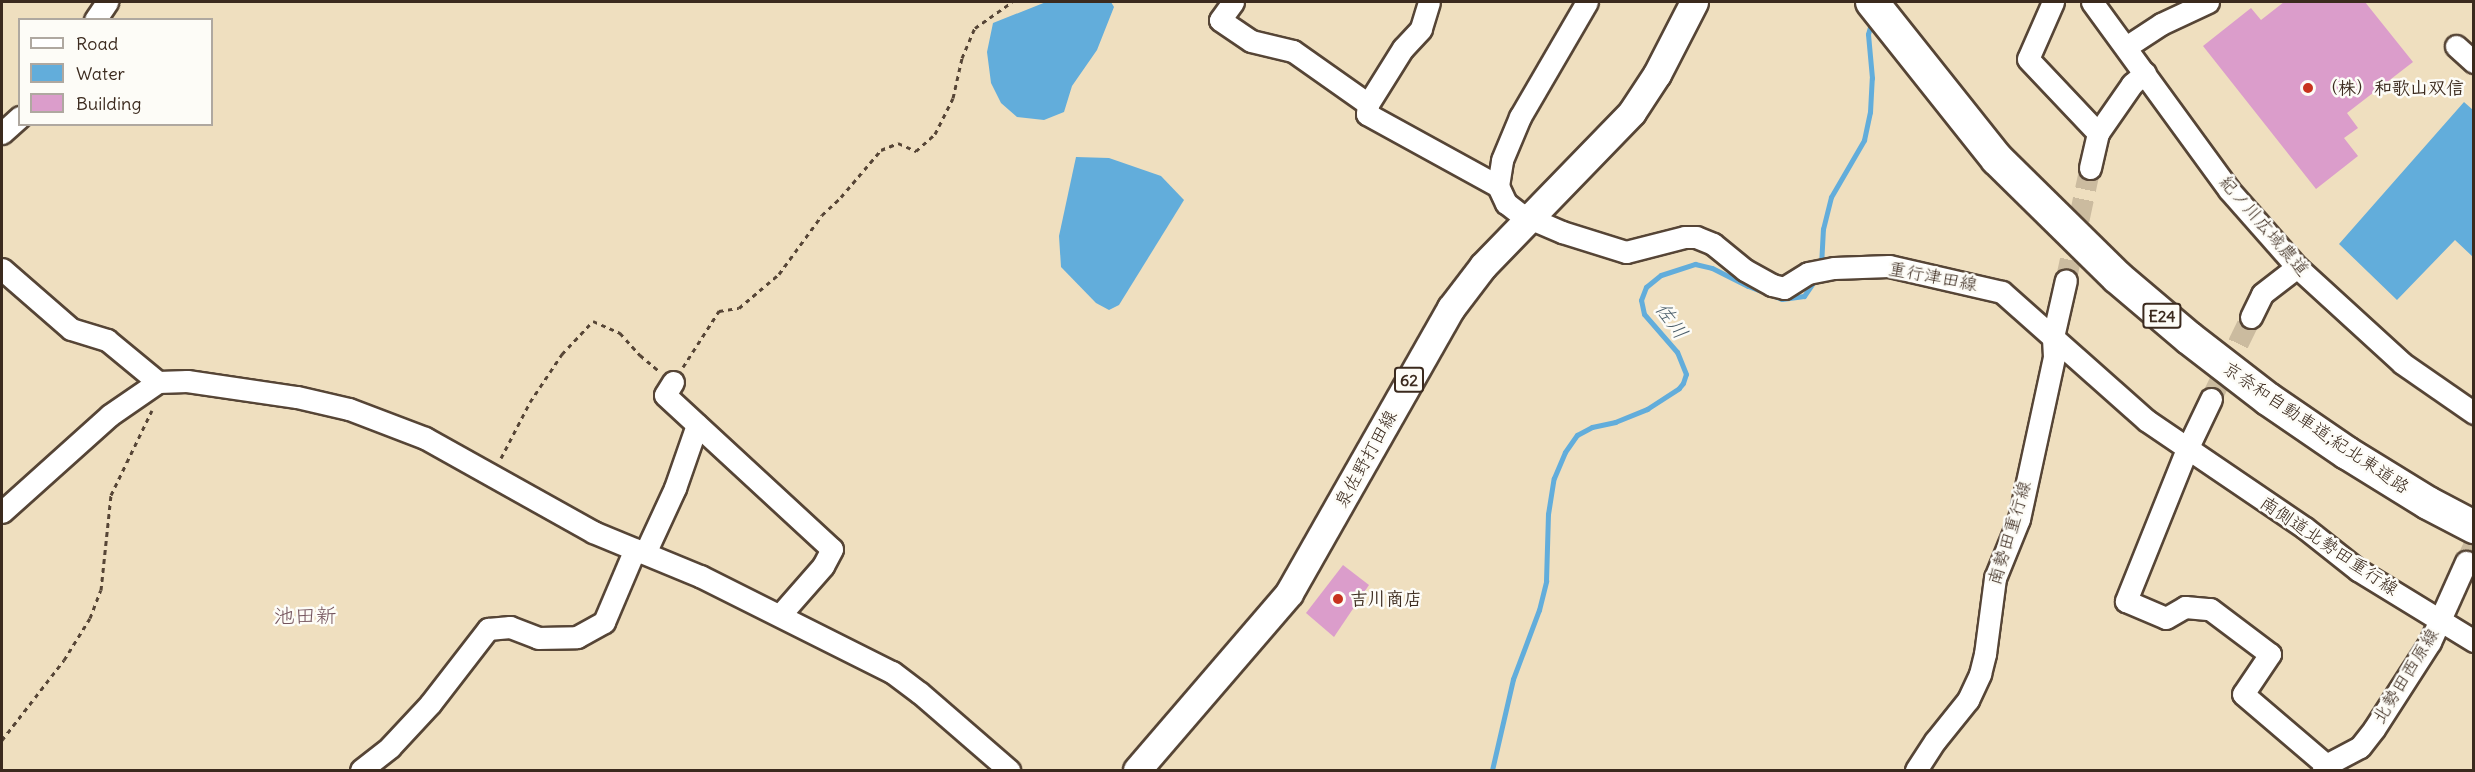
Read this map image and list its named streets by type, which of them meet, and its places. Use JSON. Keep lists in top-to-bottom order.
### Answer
{
  "streets": {
    "highway": ["E24", "京奈和自動車道;紀北東道路"],
    "main road": ["62", "泉佐野打田線"],
    "street": [
      "紀ノ川広域農道",
      "重行津田線",
      "南勢田重行線",
      "南側道北勢田重行線",
      "北勢田西原線"
    ]
  },
  "crossings": [
    ["重行津田線", "泉佐野打田線"],
    ["重行津田線", "南側道北勢田重行線"],
    ["南勢田重行線", "南側道北勢田重行線"],
    ["南側道北勢田重行線", "北勢田西原線"]
  ],
  "districts": ["池田新"],
  "water": ["佐川"],
  "places": ["（株）和歌山双信", "吉川商店"],
  "legend": ["Road", "Water", "Building"]
}
